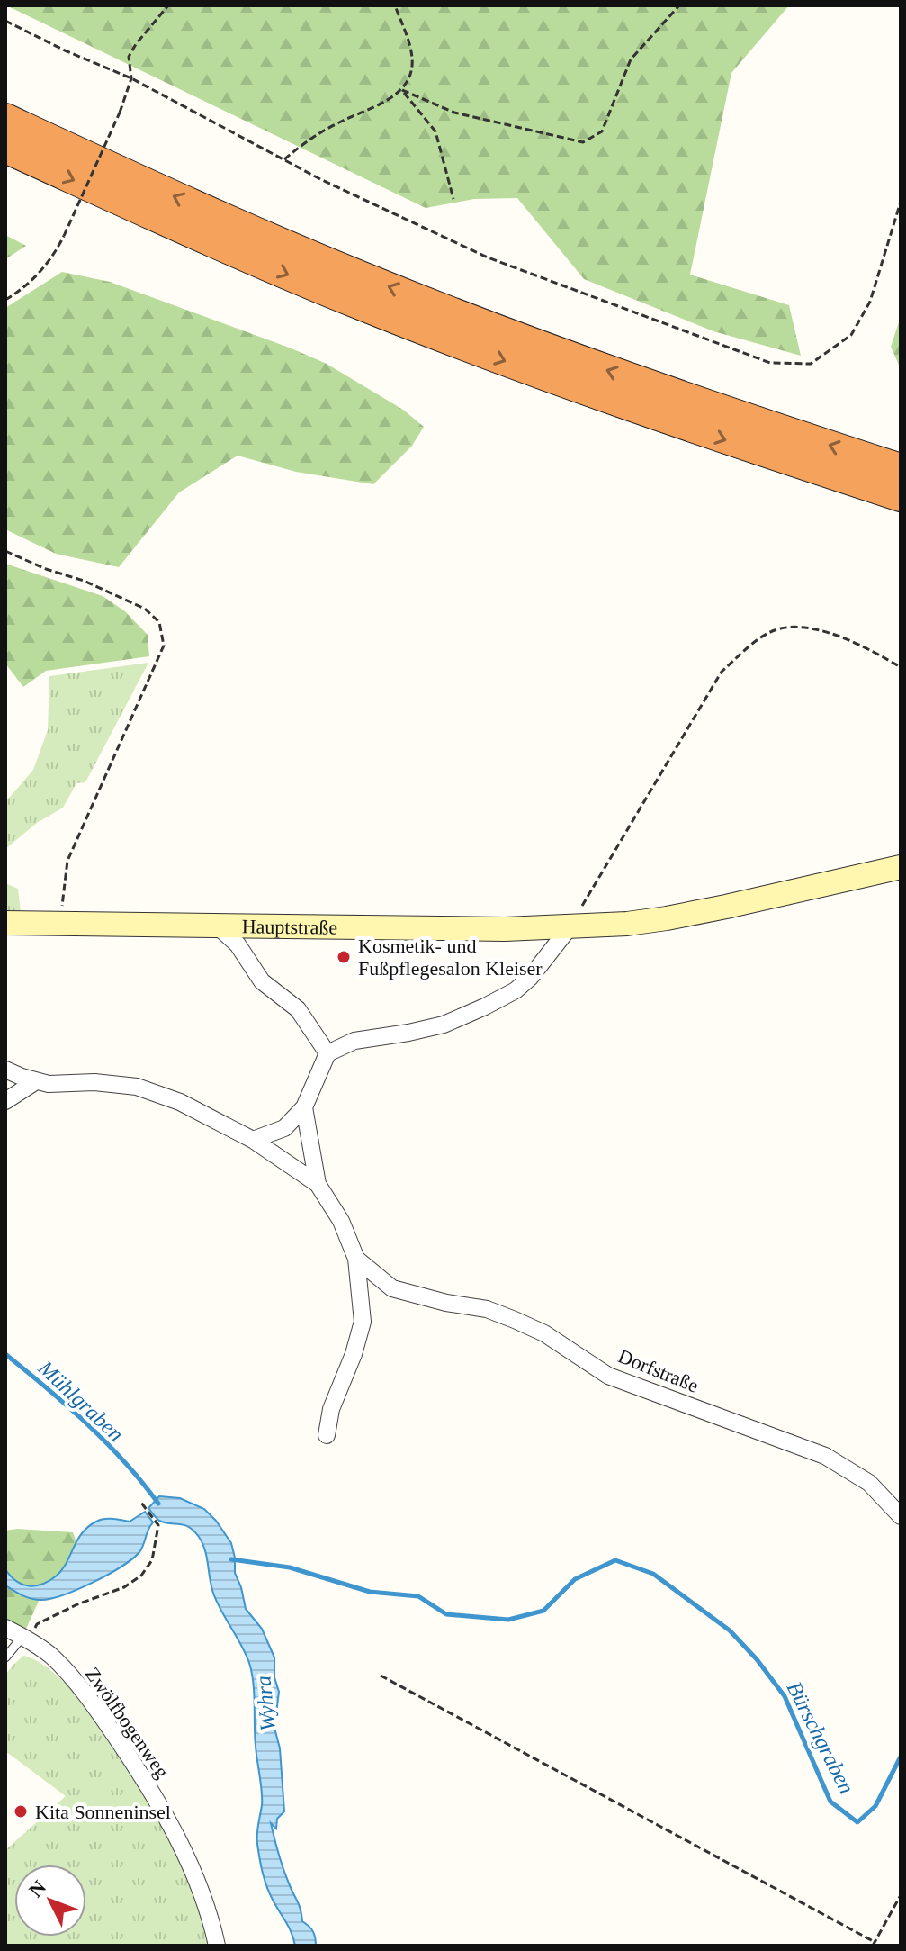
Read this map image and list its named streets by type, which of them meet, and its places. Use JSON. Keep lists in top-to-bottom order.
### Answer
{
  "streets": {
    "main road": ["Hauptstraße"],
    "street": ["Dorfstraße", "Zwölfbogenweg"]
  },
  "water": ["Mühlgraben", "Wyhra", "Bürschgraben"],
  "places": ["Kosmetik- und Fußpflegesalon Kleiser", "Kita Sonneninsel"],
  "north": "top left"
}
